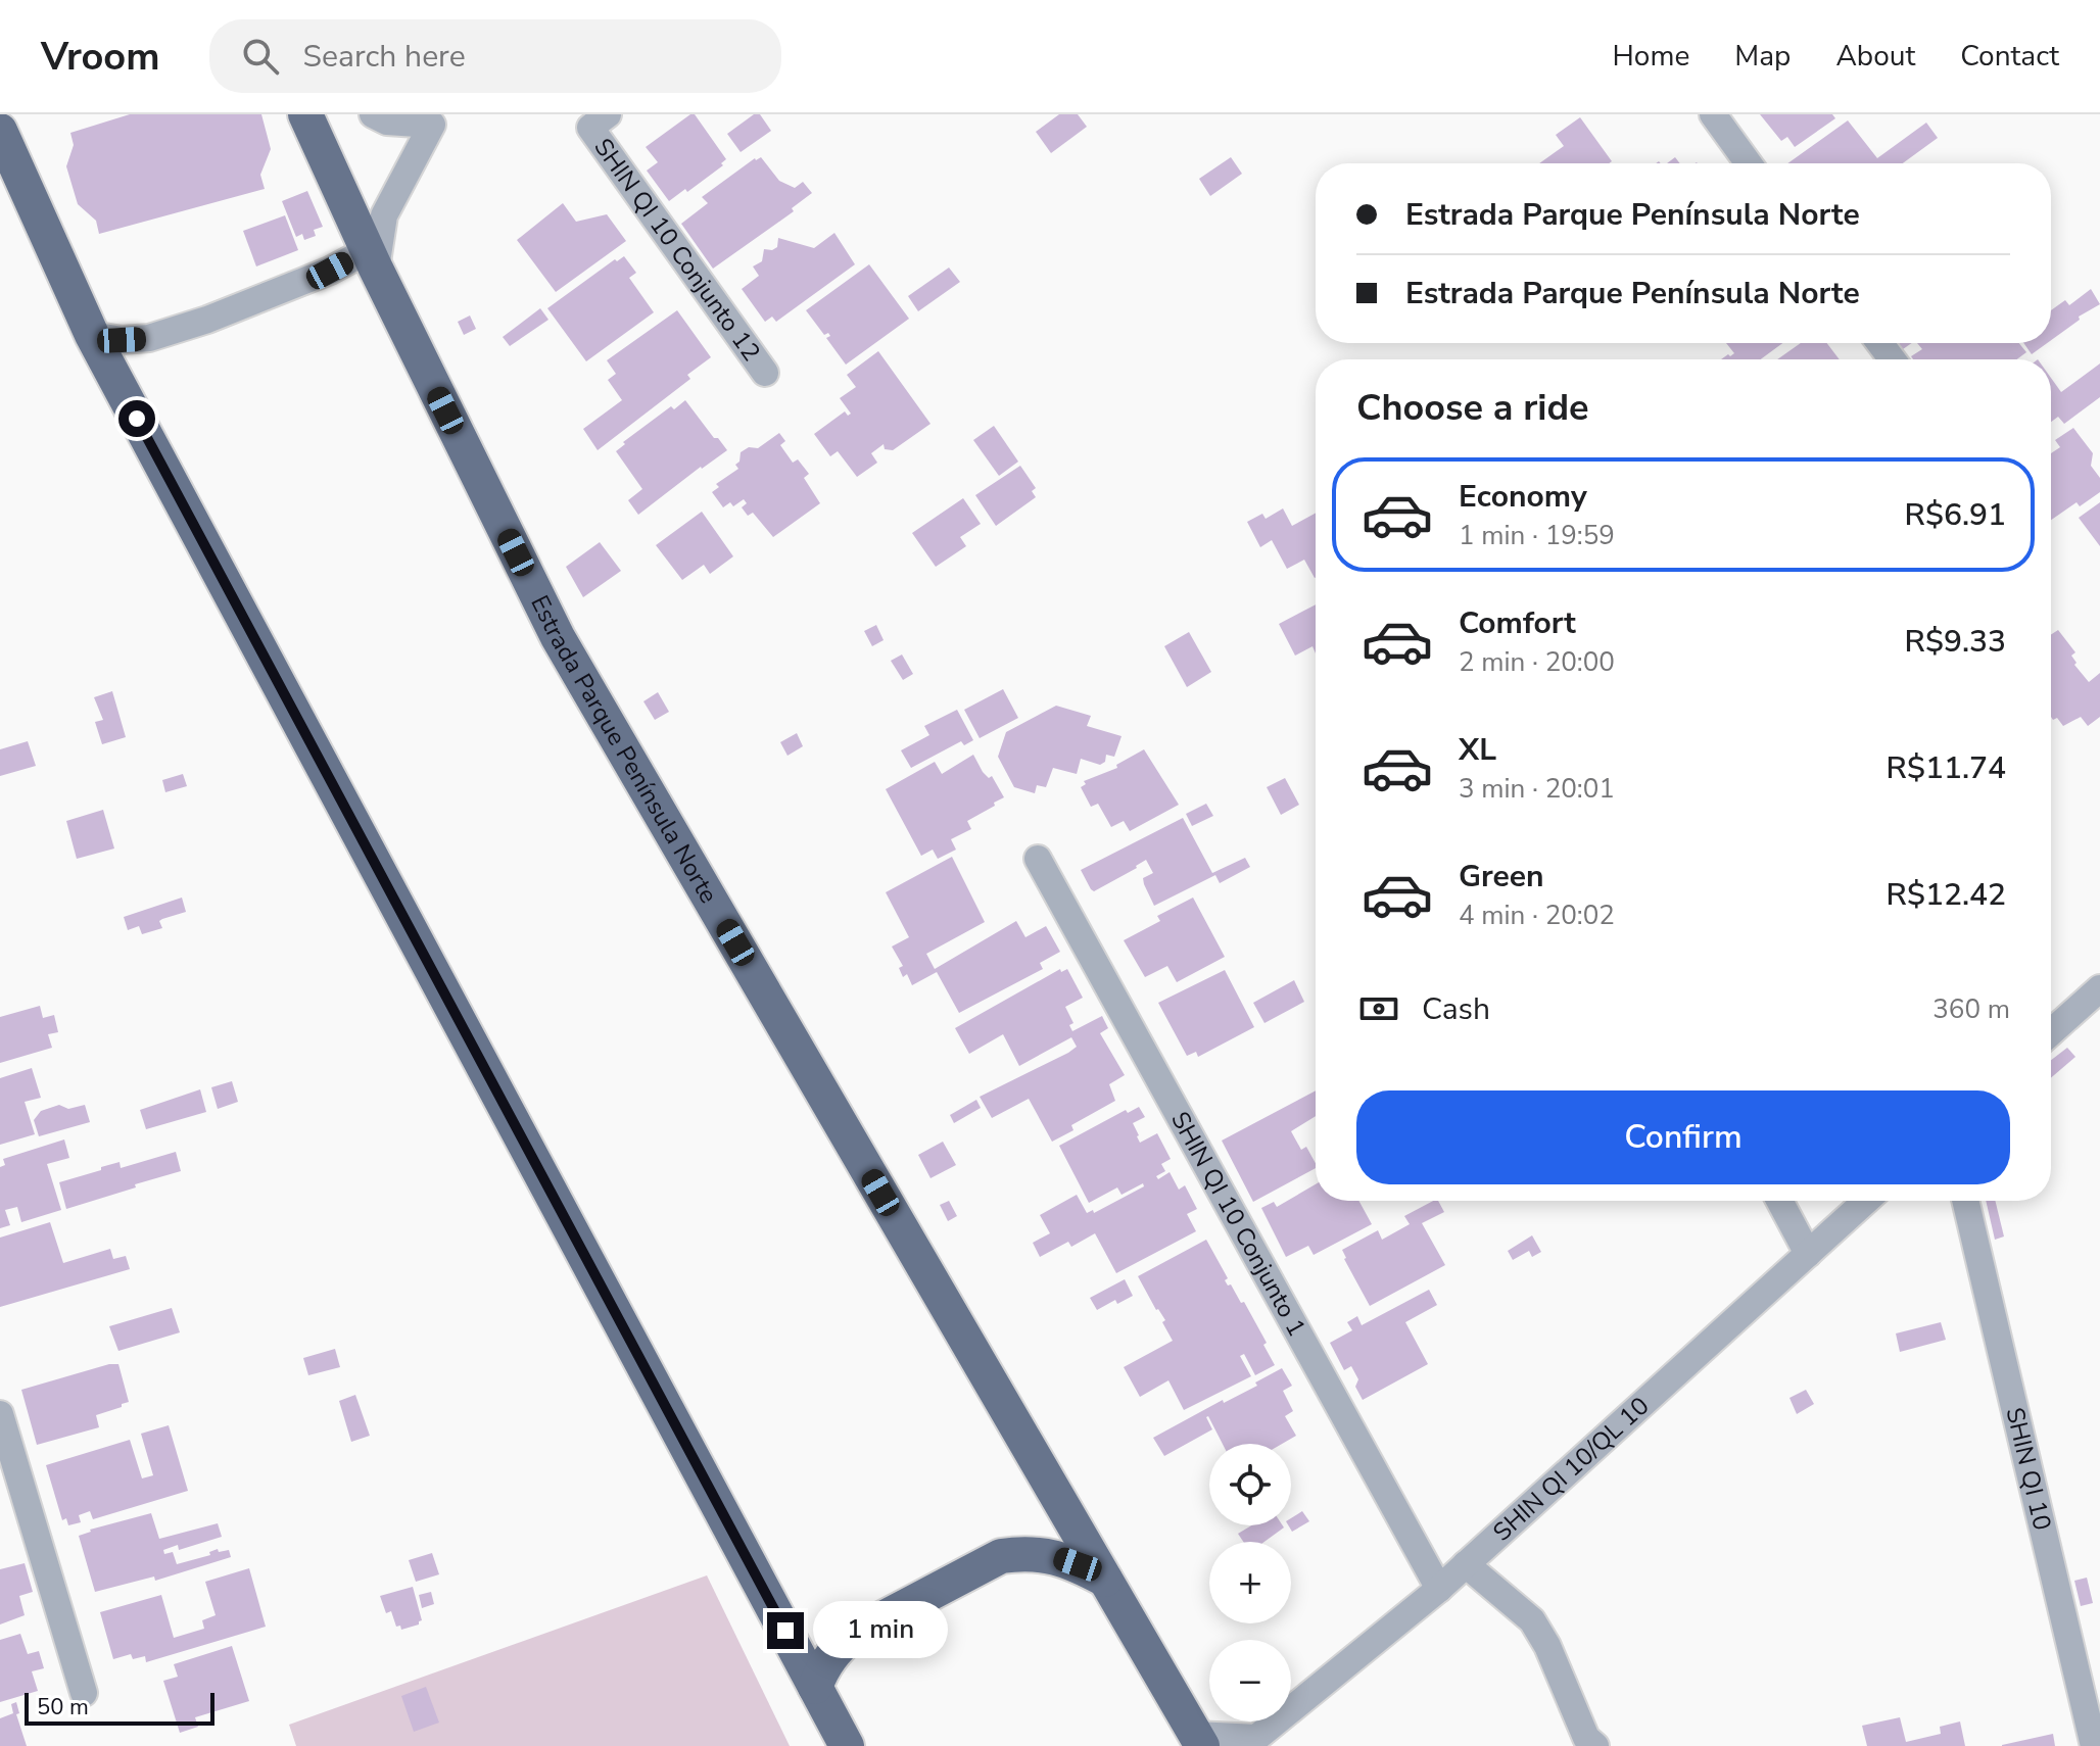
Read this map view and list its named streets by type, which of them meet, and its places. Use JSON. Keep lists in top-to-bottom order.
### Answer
{
  "streets": {
    "main road": ["Estrada Parque Península Norte"],
    "street": [
      "SHIN QI 10 Conjunto 12",
      "SHIN QI 10 Conjunto 1",
      "SHIN QI 10",
      "SHIN QI 10/QL 10"
    ]
  },
  "crossings": [
    ["Estrada Parque Península Norte", "SHIN QI 10/QL 10"],
    ["SHIN QI 10 Conjunto 1", "SHIN QI 10/QL 10"]
  ],
  "scale_bar": "50 m",
  "page": {
    "header": "Vroom",
    "search": "Search here",
    "nav": [
      "Home",
      "Map",
      "About",
      "Contact"
    ],
    "banner": ["Estrada Parque Península Norte", "Estrada Parque Península Norte"],
    "heading": "Choose a ride",
    "list": [
      {
        "name": "Economy",
        "note": "1 min · 19:59",
        "value": "R$6.91"
      },
      {
        "name": "Comfort",
        "note": "2 min · 20:00",
        "value": "R$9.33"
      },
      {
        "name": "XL",
        "note": "3 min · 20:01",
        "value": "R$11.74"
      },
      {
        "name": "Green",
        "note": "4 min · 20:02",
        "value": "R$12.42"
      }
    ],
    "pay": ["Cash", "360 m"],
    "buttons": "Confirm",
    "map_buttons": ["+", "−"],
    "bubble": "1 min",
    "scale": "50 m"
  }
}
